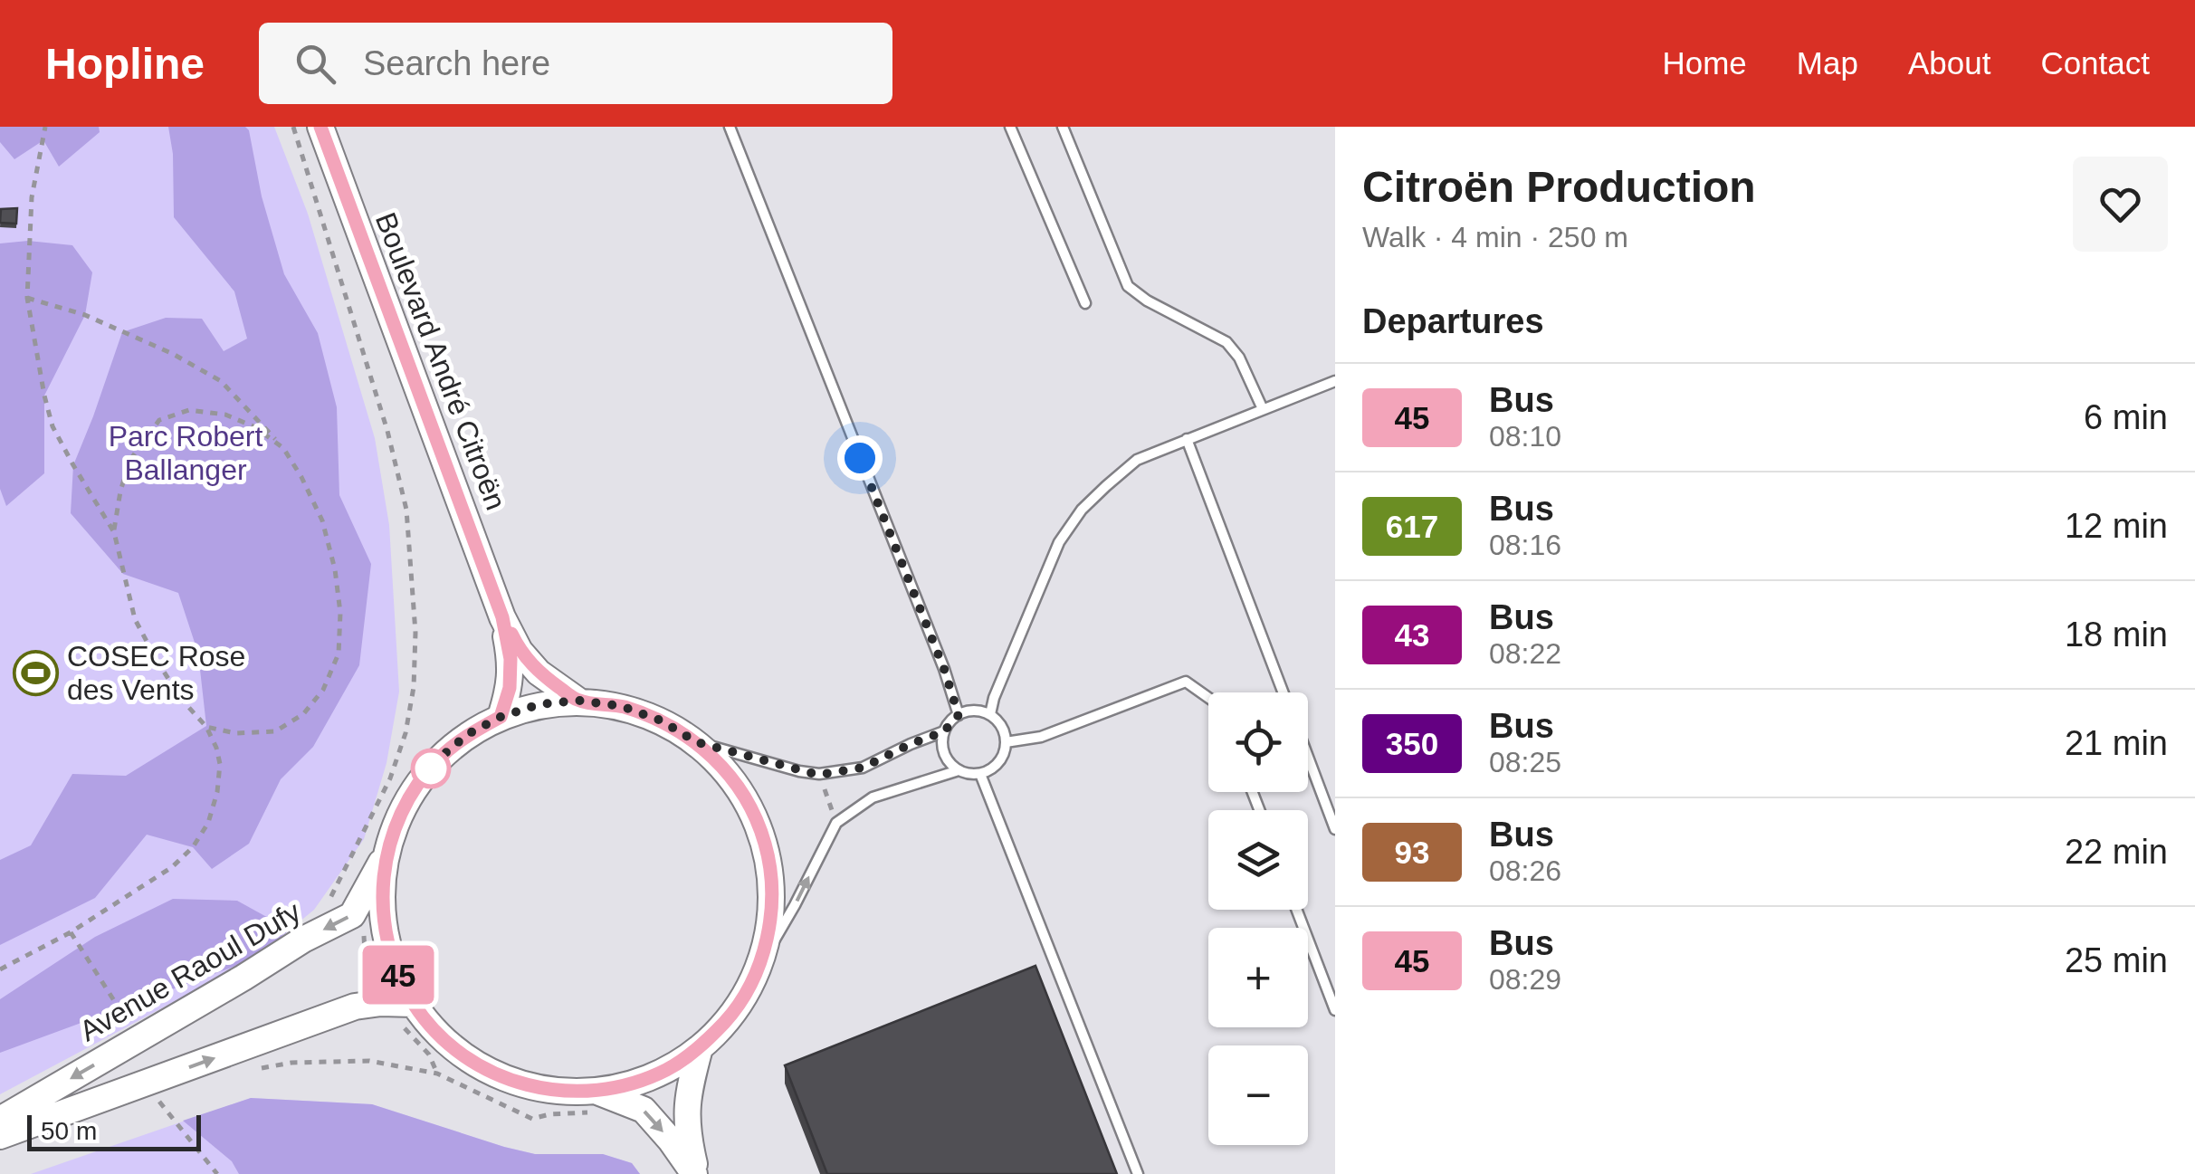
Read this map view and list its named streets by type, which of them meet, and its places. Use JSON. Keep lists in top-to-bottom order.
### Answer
{
  "streets": {
    "main road": ["Boulevard André Citroën", "Avenue Raoul Dufy"]
  },
  "parks": ["Parc Robert Ballanger"],
  "places": {
    "sports": ["COSEC Rose des Vents"]
  },
  "lines": ["bus line 45"],
  "scale_bar": "50 m",
  "page": {
    "header": "Hopline",
    "search": "Search here",
    "nav": [
      "Home",
      "Map",
      "About",
      "Contact"
    ],
    "on_map": "45",
    "heading": [
      ["Citroën Production", "Walk · 4 min · 250 m"],
      "Departures"
    ],
    "list": [
      {
        "mark": "45",
        "name": "Bus",
        "note": "08:10",
        "value": "6 min"
      },
      {
        "mark": "617",
        "name": "Bus",
        "note": "08:16",
        "value": "12 min"
      },
      {
        "mark": "43",
        "name": "Bus",
        "note": "08:22",
        "value": "18 min"
      },
      {
        "mark": "350",
        "name": "Bus",
        "note": "08:25",
        "value": "21 min"
      },
      {
        "mark": "93",
        "name": "Bus",
        "note": "08:26",
        "value": "22 min"
      },
      {
        "mark": "45",
        "name": "Bus",
        "note": "08:29",
        "value": "25 min"
      }
    ],
    "map_buttons": ["+", "−"],
    "scale": "50 m"
  }
}
